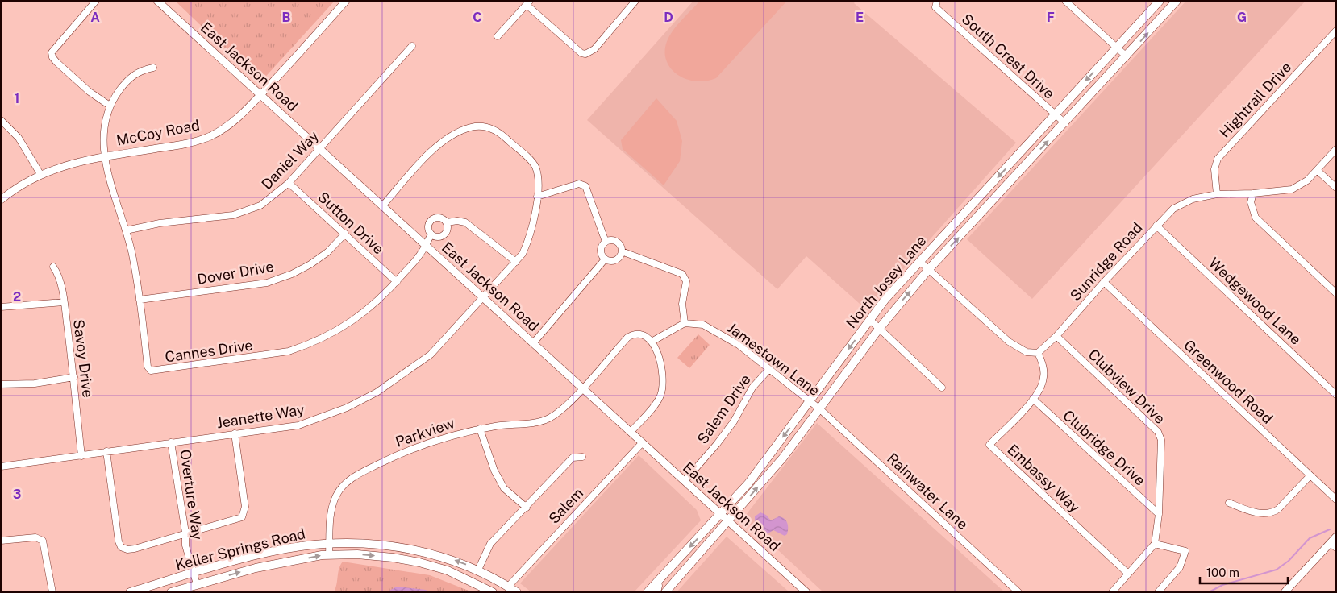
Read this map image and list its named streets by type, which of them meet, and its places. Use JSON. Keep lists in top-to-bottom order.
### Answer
{
  "streets": {
    "main road": ["North Josey Lane", "Keller Springs Road"],
    "street": [
      "South Crest Drive",
      "East Jackson Road",
      "Hightrail Drive",
      "McCoy Road",
      "Daniel Way",
      "Sutton Drive",
      "Sunridge Road",
      "Dover Drive",
      "Wedgewood Lane",
      "Cannes Drive",
      "Savoy Drive",
      "Jamestown Lane",
      "Greenwood Road",
      "Clubview Drive",
      "Salem Drive",
      "Jeanette Way",
      "Parkview",
      "Clubridge Drive",
      "Embassy Way",
      "Rainwater Lane",
      "Overture Way",
      "Salem"
    ]
  },
  "crossings": [
    ["South Crest Drive", "North Josey Lane"],
    ["East Jackson Road", "McCoy Road"],
    ["East Jackson Road", "Daniel Way"],
    ["East Jackson Road", "North Josey Lane"],
    ["East Jackson Road", "Cannes Drive"],
    ["East Jackson Road", "Salem Drive"],
    ["East Jackson Road", "Jeanette Way"],
    ["East Jackson Road", "Parkview"],
    ["East Jackson Road", "Salem"],
    ["Hightrail Drive", "Sunridge Road"],
    ["McCoy Road", "Cannes Drive"],
    ["Daniel Way", "Sutton Drive"],
    ["Daniel Way", "Cannes Drive"],
    ["Sutton Drive", "Dover Drive"],
    ["Sutton Drive", "Cannes Drive"],
    ["Sunridge Road", "Wedgewood Lane"],
    ["Sunridge Road", "Greenwood Road"],
    ["Sunridge Road", "Clubview Drive"],
    ["Sunridge Road", "Embassy Way"],
    ["Dover Drive", "Cannes Drive"],
    ["North Josey Lane", "Jamestown Lane"],
    ["North Josey Lane", "Rainwater Lane"],
    ["Savoy Drive", "Jeanette Way"],
    ["Jamestown Lane", "Salem Drive"],
    ["Jamestown Lane", "Rainwater Lane"],
    ["Clubview Drive", "Clubridge Drive"],
    ["Jeanette Way", "Overture Way"],
    ["Parkview", "Keller Springs Road"],
    ["Clubridge Drive", "Embassy Way"],
    ["Overture Way", "Keller Springs Road"],
    ["Salem", "Keller Springs Road"]
  ],
  "scale_bar": "100 m",
  "grid": {
    "columns": [
      "A",
      "B",
      "C",
      "D",
      "E",
      "F",
      "G"
    ],
    "rows": ["1", "2", "3"]
  }
}
